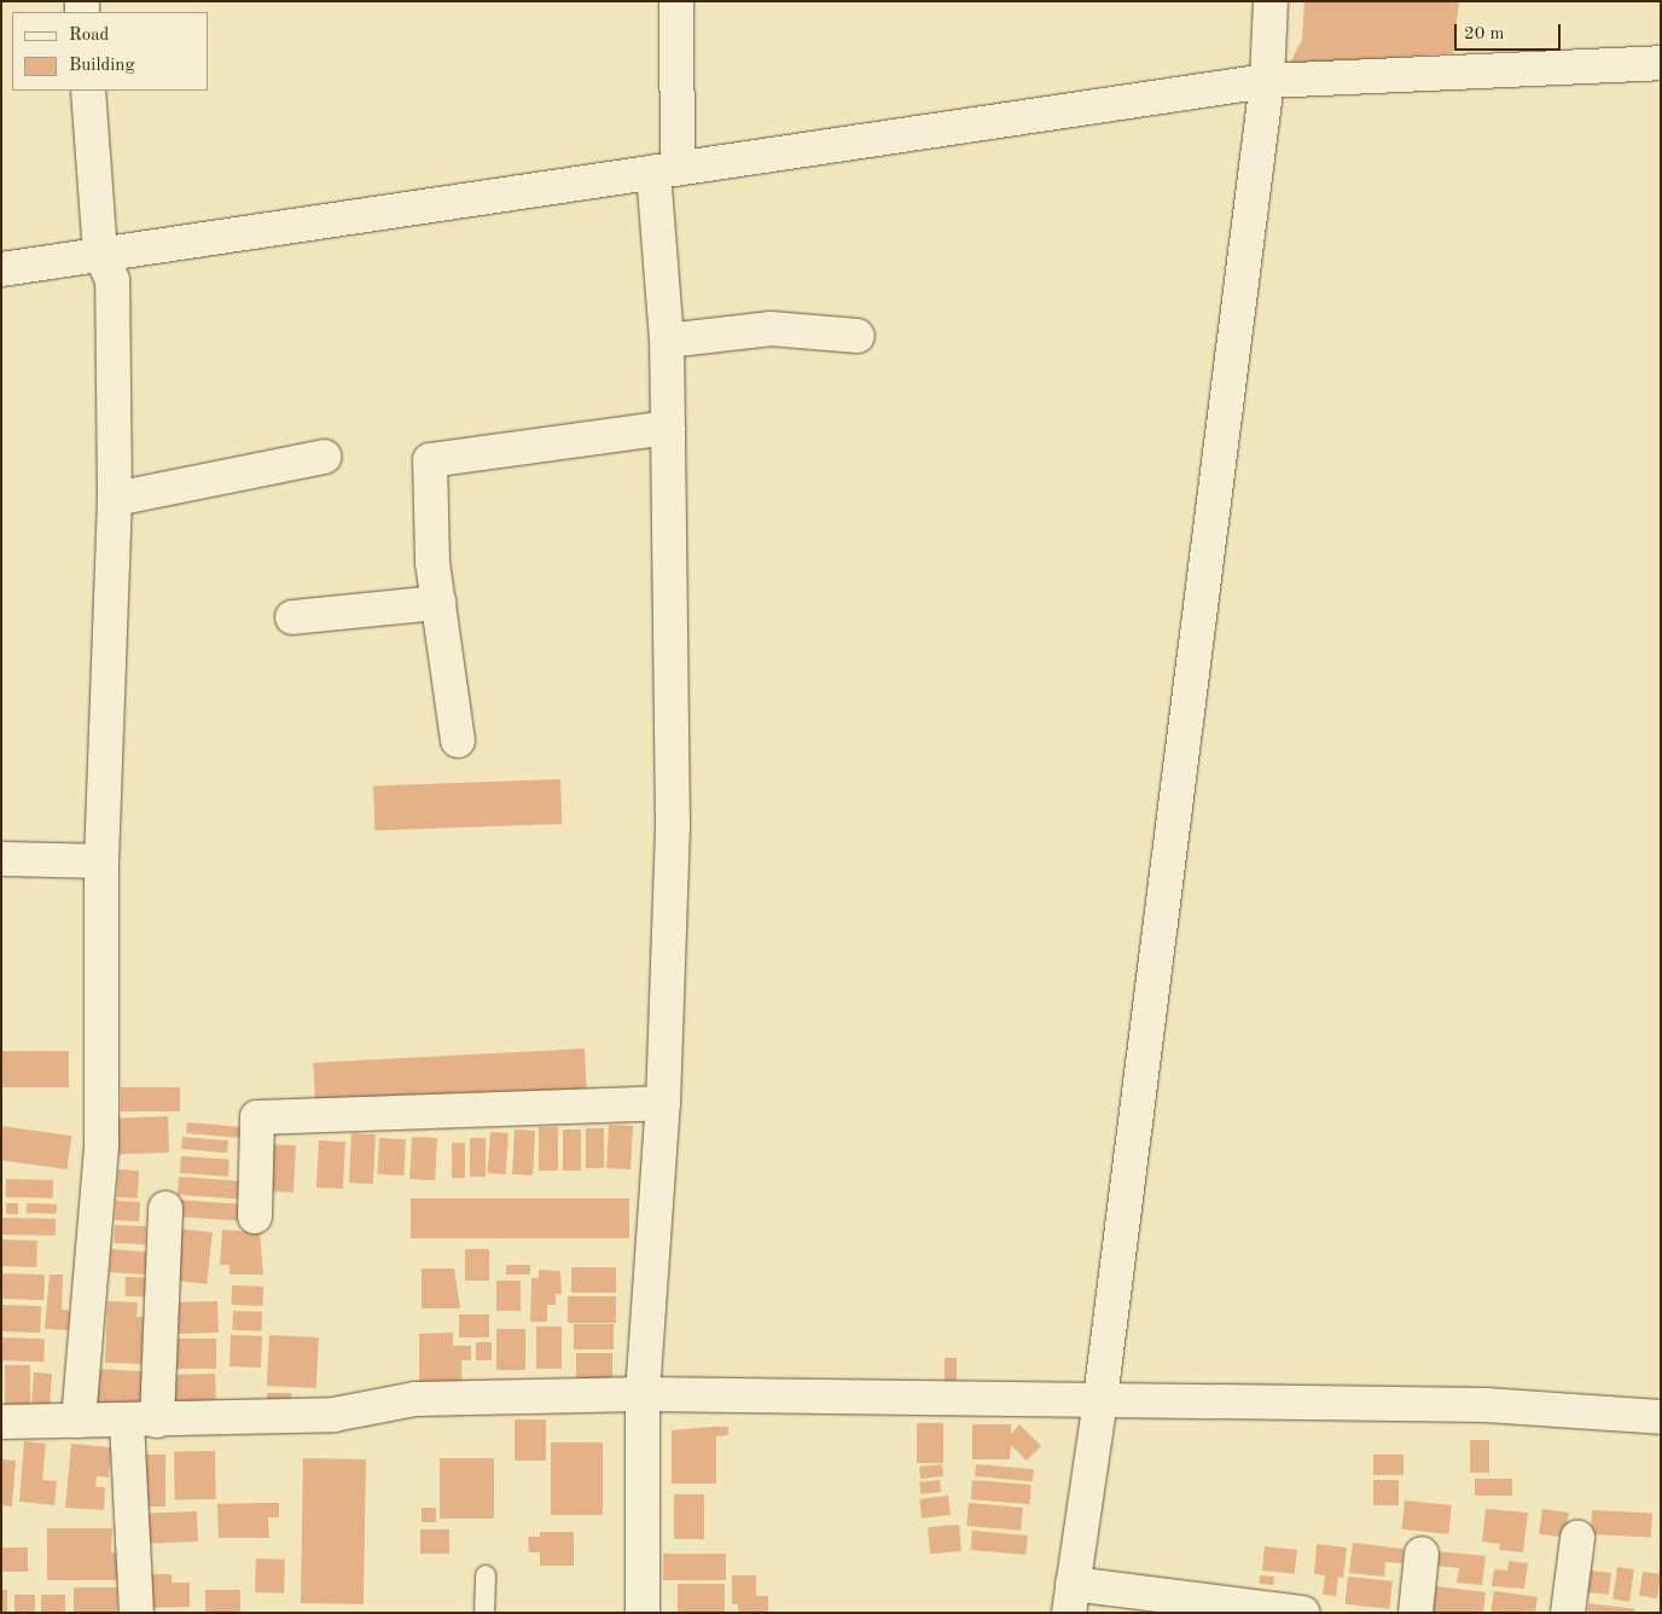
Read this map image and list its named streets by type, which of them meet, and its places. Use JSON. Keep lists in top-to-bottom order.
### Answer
{
  "legend": ["Road", "Building"],
  "scale_bar": "20 m"
}
